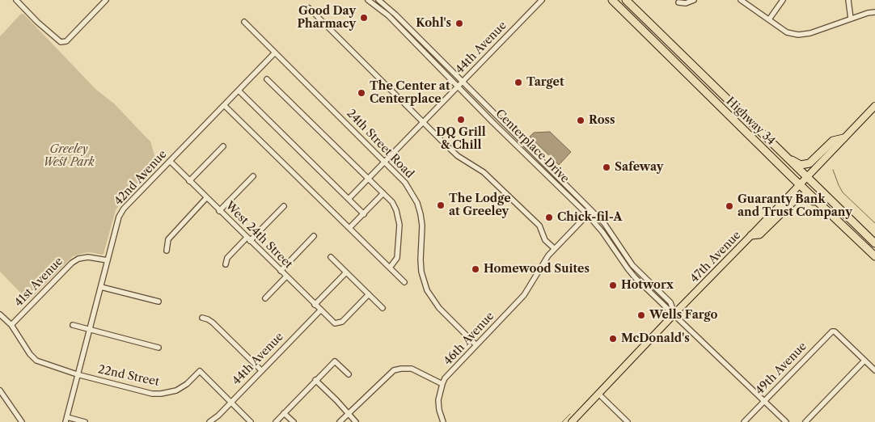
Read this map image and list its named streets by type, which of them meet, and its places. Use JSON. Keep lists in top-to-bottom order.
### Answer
{
  "streets": {
    "highway": ["Highway 34"],
    "main road": ["47th Avenue"],
    "street": [
      "44th Avenue",
      "24th Street Road",
      "Centerplace Drive",
      "42nd Avenue",
      "West 24th Street",
      "41st Avenue",
      "46th Avenue",
      "49th Avenue",
      "22nd Street"
    ]
  },
  "crossings": [
    ["44th Avenue", "24th Street Road"],
    ["44th Avenue", "Centerplace Drive"],
    ["44th Avenue", "West 24th Street"],
    ["44th Avenue", "22nd Street"],
    ["Highway 34", "47th Avenue"],
    ["24th Street Road", "42nd Avenue"],
    ["24th Street Road", "46th Avenue"],
    ["Centerplace Drive", "47th Avenue"],
    ["Centerplace Drive", "46th Avenue"],
    ["Centerplace Drive", "49th Avenue"],
    ["42nd Avenue", "West 24th Street"],
    ["42nd Avenue", "41st Avenue"],
    ["42nd Avenue", "22nd Street"],
    ["41st Avenue", "22nd Street"]
  ],
  "parks": ["Greeley West Park"],
  "places": [
    "Good Day Pharmacy",
    "Kohl's",
    "Target",
    "The Center at Centerplace",
    "DQ Grill & Chill",
    "Ross",
    "Safeway",
    "The Lodge at Greeley",
    "Guaranty Bank and Trust Company",
    "Chick-fil-A",
    "Homewood Suites",
    "Hotworx",
    "Wells Fargo",
    "McDonald's"
  ]
}
